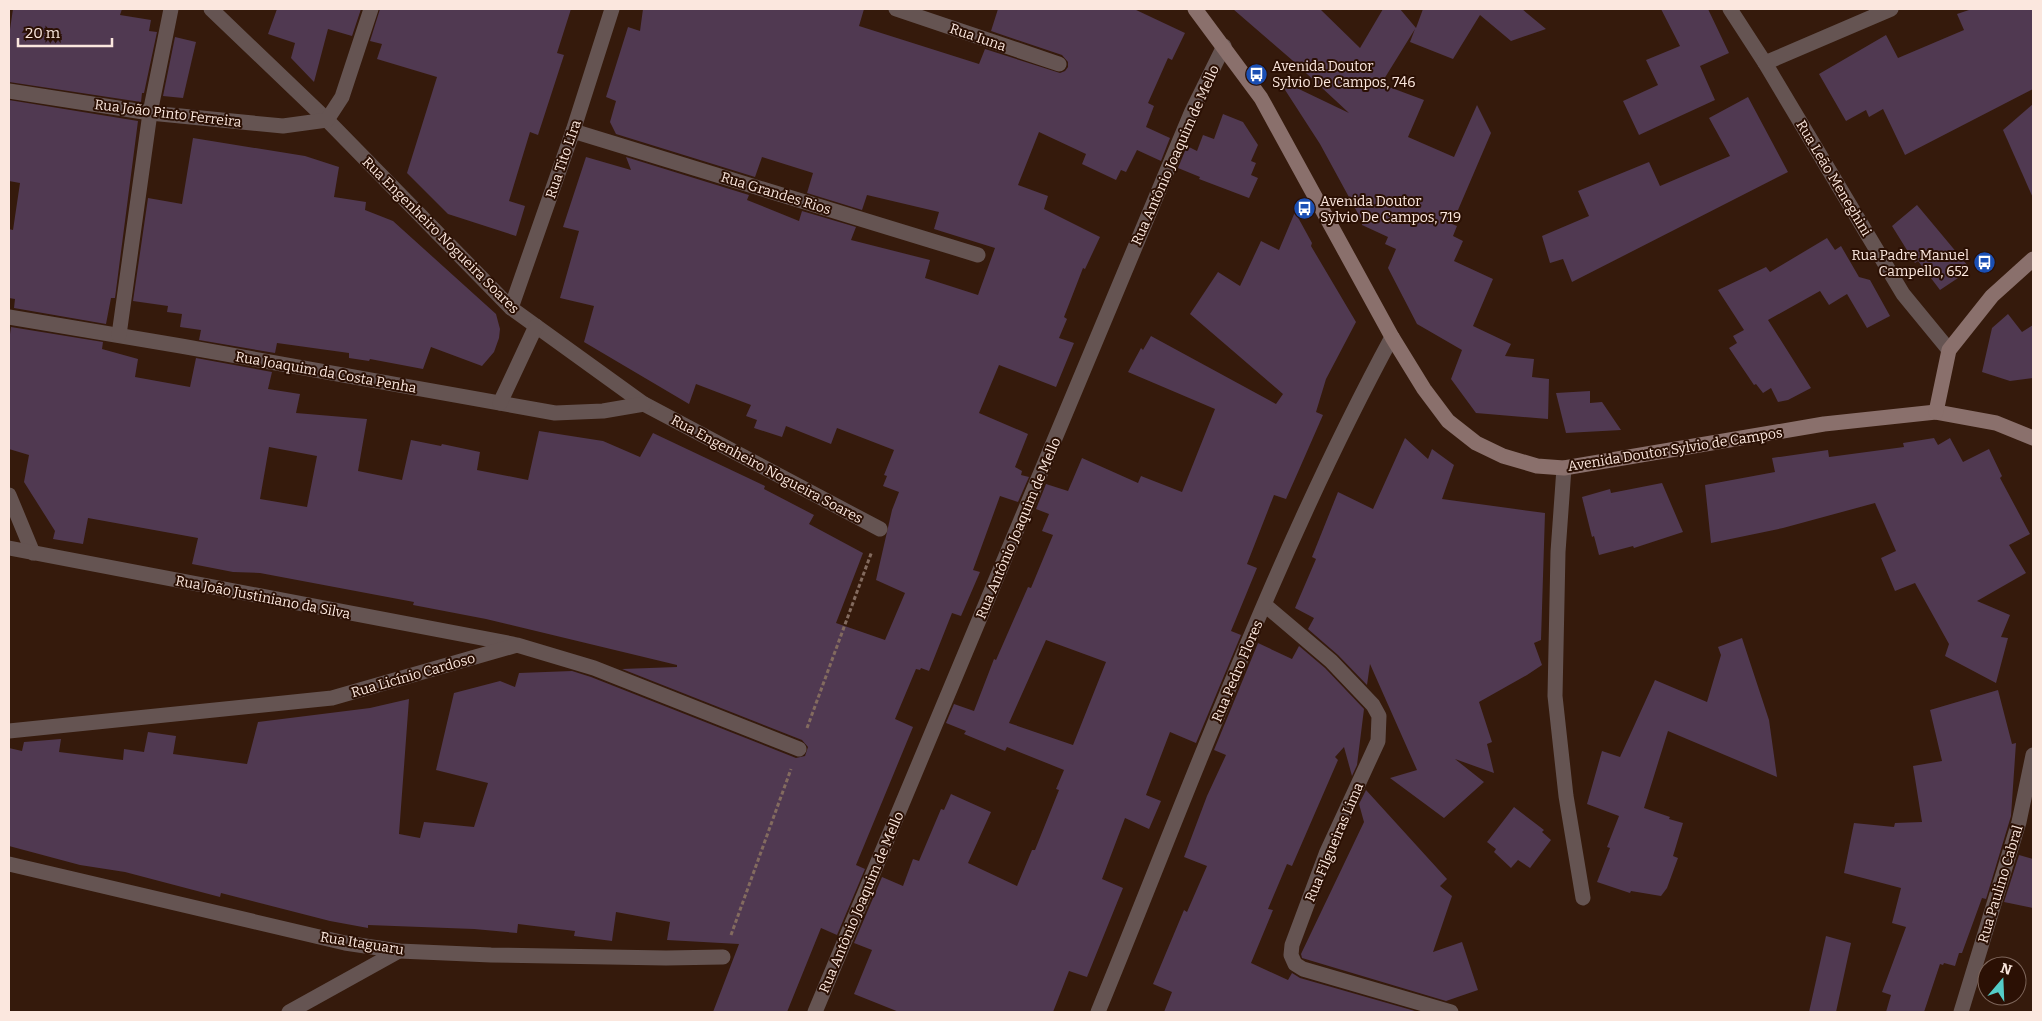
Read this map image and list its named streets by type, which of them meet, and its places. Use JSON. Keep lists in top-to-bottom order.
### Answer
{
  "streets": {
    "main road": ["Avenida Doutor Sylvio de Campos"],
    "street": [
      "Rua Iuna",
      "Rua João Pinto Ferreira",
      "Rua Antônio Joaquim de Mello",
      "Rua Tito LIra",
      "Rua Leão Meneghini",
      "Rua Grandes Rios",
      "Rua Engenheiro Nogueira Soares",
      "Rua Joaquim da Costa Penha",
      "Rua João Justiniano da Silva",
      "Rua Pedro Flores",
      "Rua Licínio Cardoso",
      "Rua Filgueiras Lima",
      "Rua Paulino Cabral",
      "Rua Itaguaru"
    ]
  },
  "crossings": [
    ["Rua João Pinto Ferreira", "Rua Engenheiro Nogueira Soares"],
    ["Rua Antônio Joaquim de Mello", "Avenida Doutor Sylvio de Campos"],
    ["Rua Tito LIra", "Rua Grandes Rios"],
    ["Rua Tito LIra", "Rua Engenheiro Nogueira Soares"],
    ["Rua Engenheiro Nogueira Soares", "Rua Joaquim da Costa Penha"],
    ["Avenida Doutor Sylvio de Campos", "Rua Pedro Flores"],
    ["Rua João Justiniano da Silva", "Rua Licínio Cardoso"],
    ["Rua Pedro Flores", "Rua Filgueiras Lima"]
  ],
  "places": {
    "bus stop": ["Avenida Doutor Sylvio De Campos, 746", "Avenida Doutor Sylvio De Campos, 719", "Rua Padre Manuel Campello, 652"]
  },
  "scale_bar": "20 m",
  "north": "top"
}
